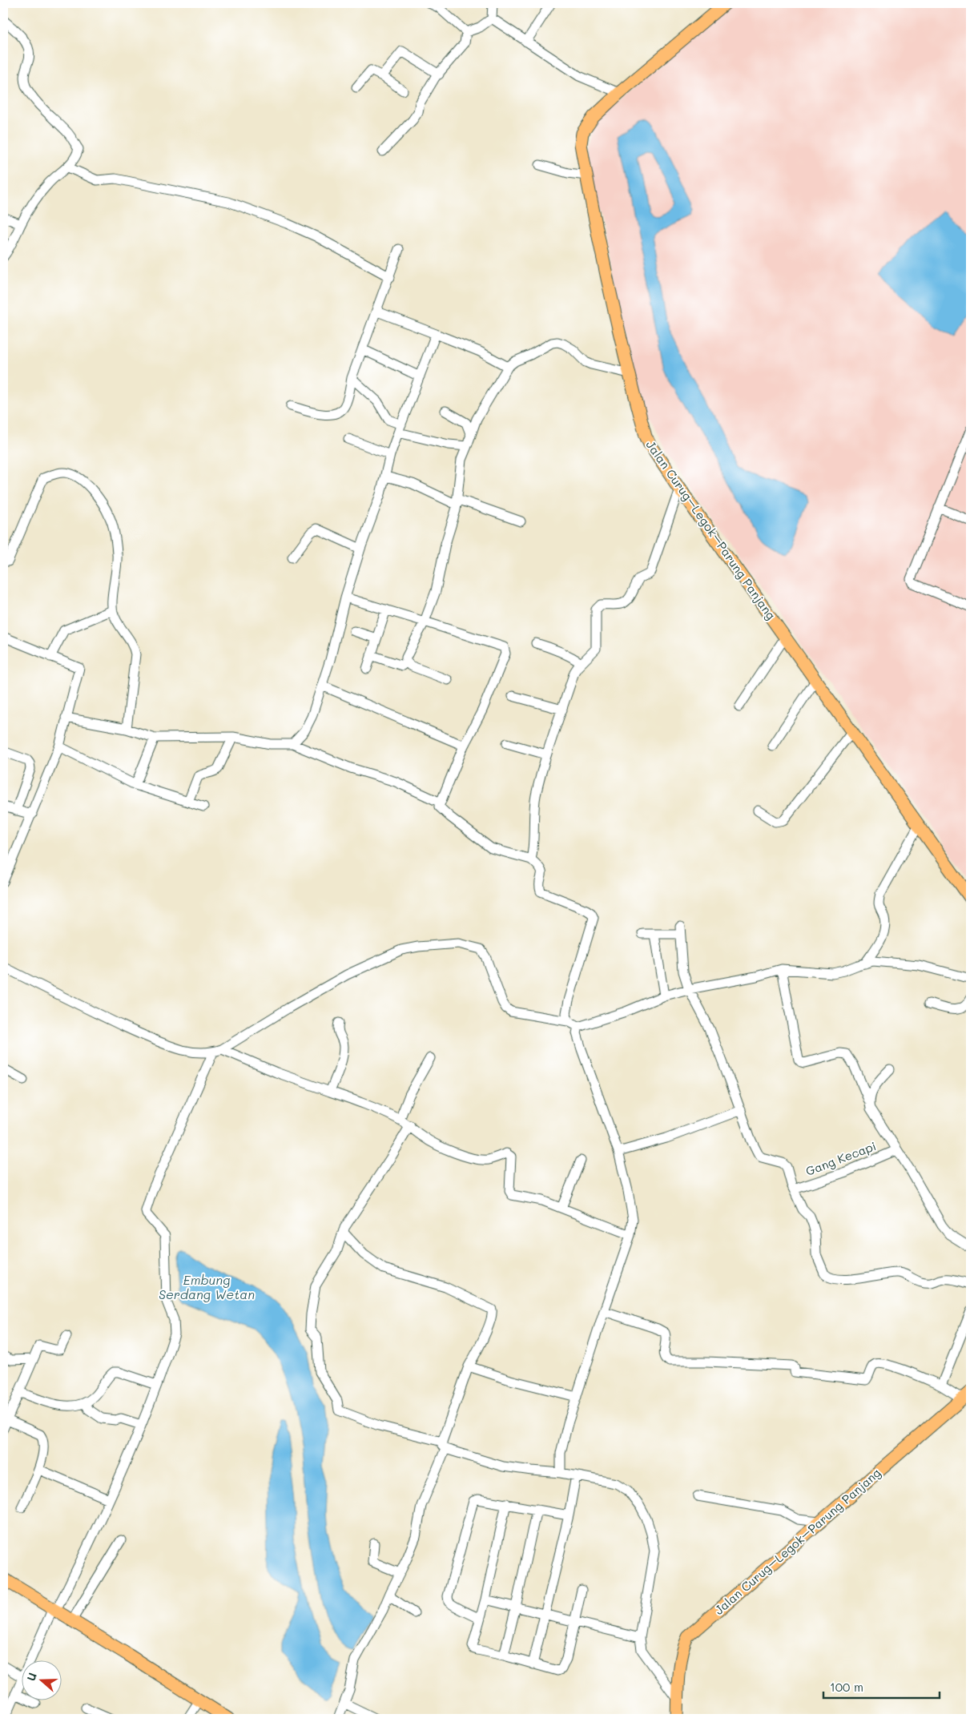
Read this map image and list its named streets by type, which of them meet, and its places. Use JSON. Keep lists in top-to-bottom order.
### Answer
{
  "streets": {
    "main road": ["Jalan Curug–Legok–Parung Panjang"],
    "street": ["Gang Kecapi"]
  },
  "water": ["Embung Serdang Wetan"],
  "scale_bar": "100 m",
  "north": "left"
}
